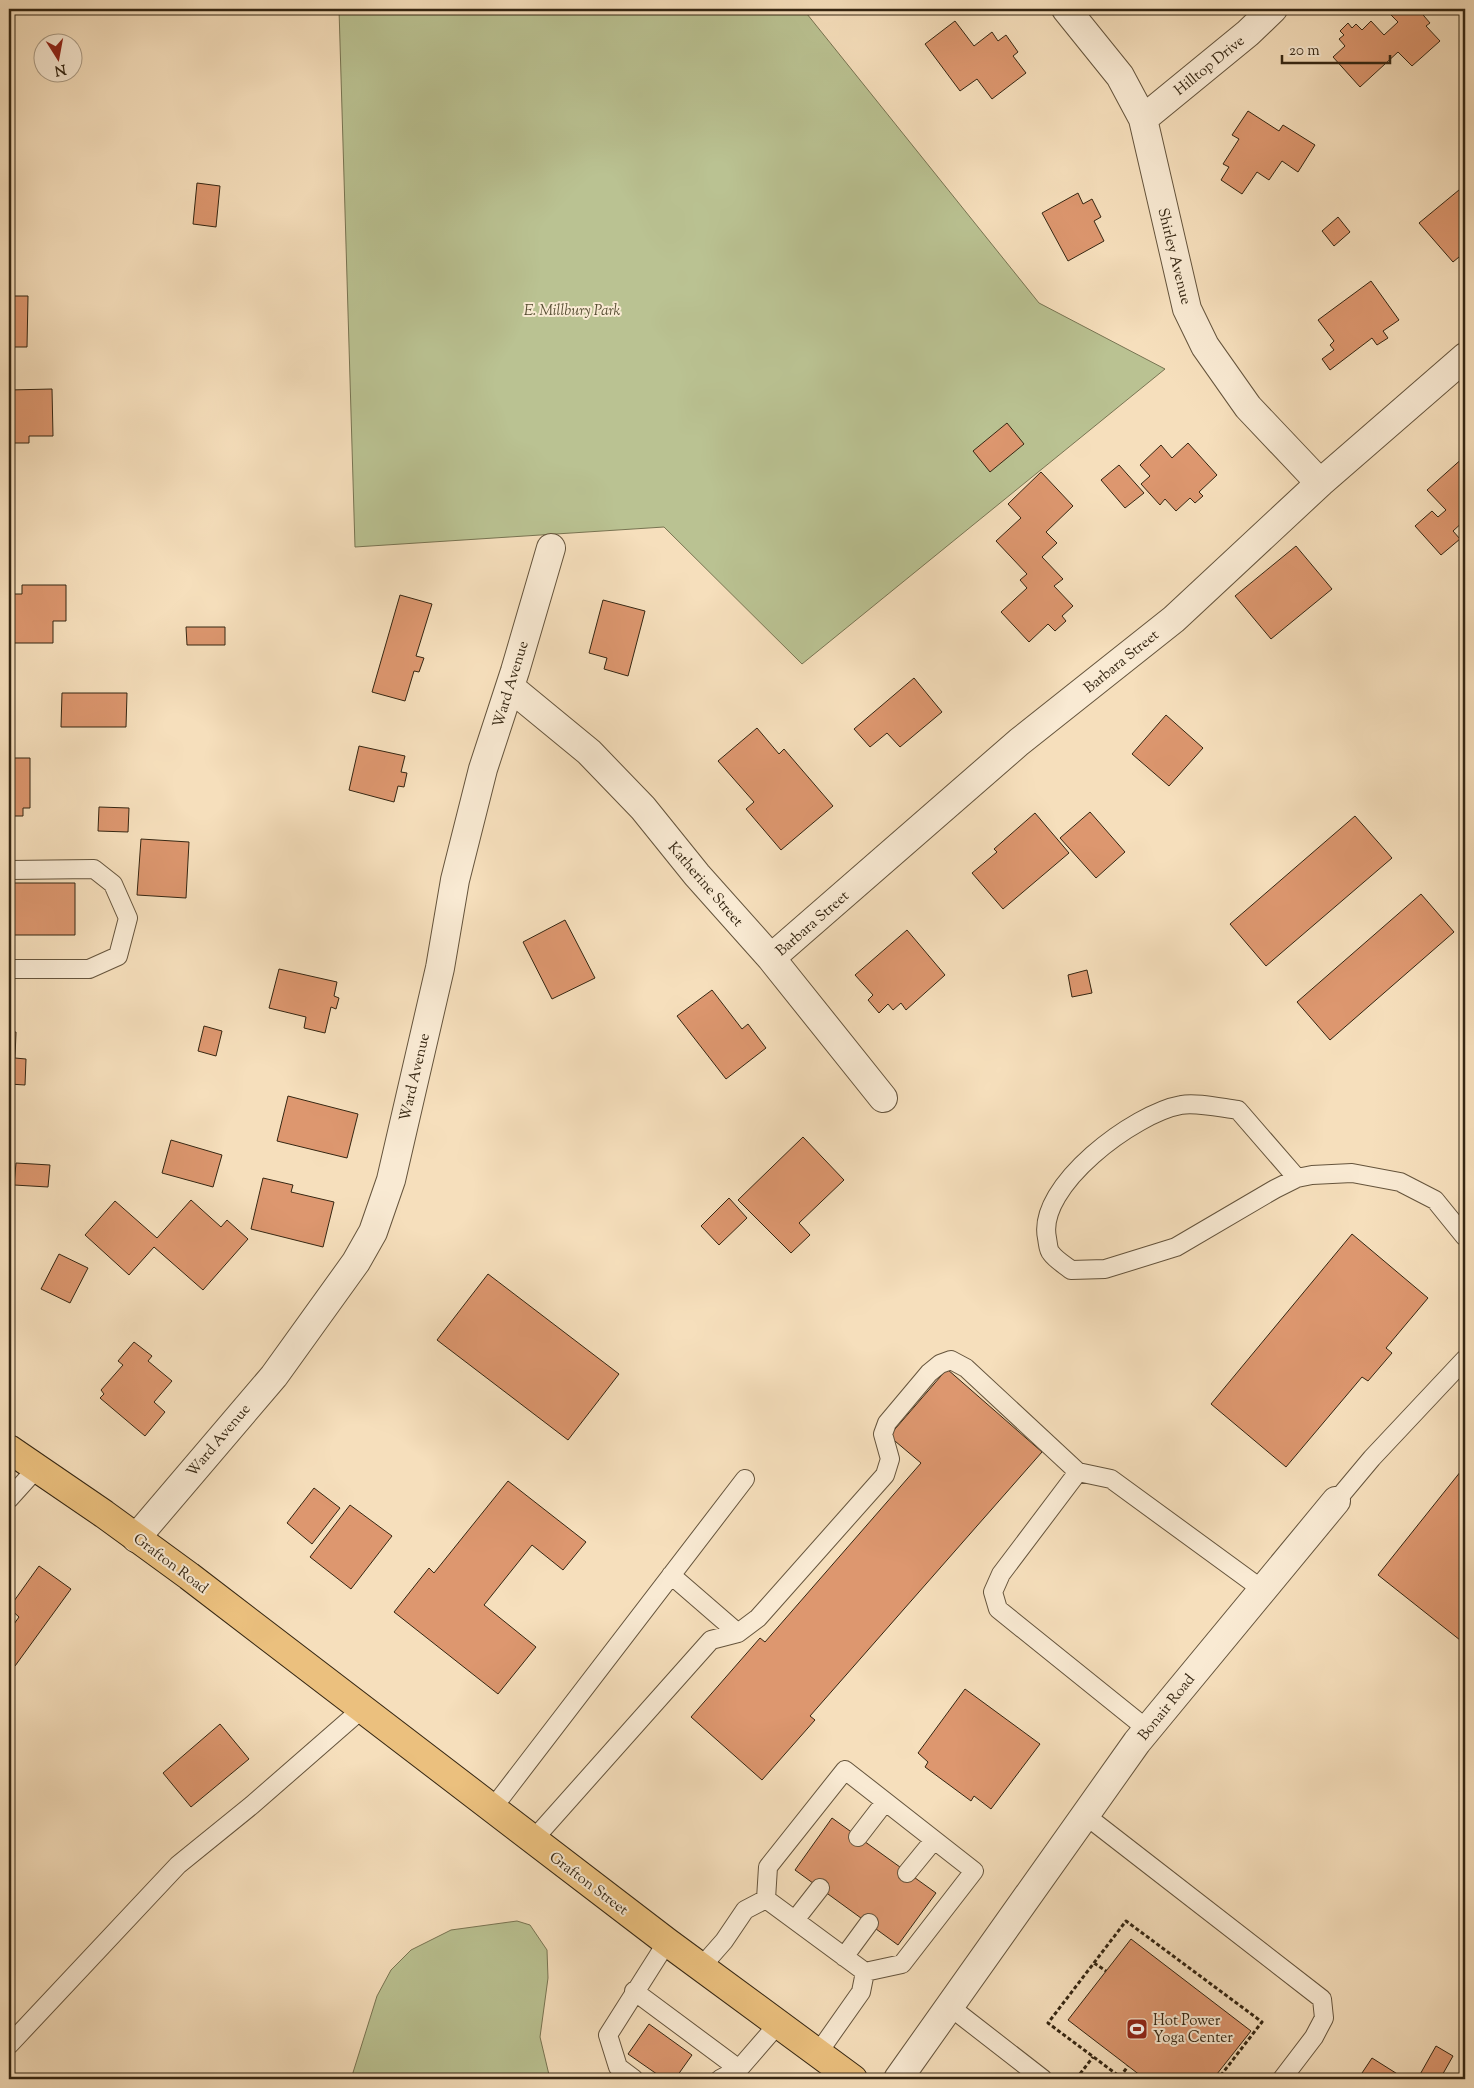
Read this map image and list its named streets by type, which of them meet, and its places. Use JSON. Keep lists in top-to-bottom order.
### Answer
{
  "streets": {
    "highway": ["Grafton Road", "Grafton Street"],
    "street": [
      "Hilltop Drive",
      "Shirley Avenue",
      "Barbara Street",
      "Ward Avenue",
      "Katherine Street",
      "Bonair Road"
    ]
  },
  "crossings": [
    ["Hilltop Drive", "Shirley Avenue"],
    ["Shirley Avenue", "Barbara Street"],
    ["Barbara Street", "Katherine Street"],
    ["Ward Avenue", "Katherine Street"],
    ["Ward Avenue", "Grafton Road"],
    ["Grafton Road", "Grafton Street"]
  ],
  "parks": ["E. Millbury Park"],
  "places": {
    "sports": ["Hot Power Yoga Center"]
  },
  "scale_bar": "20 m",
  "north": "bottom"
}
